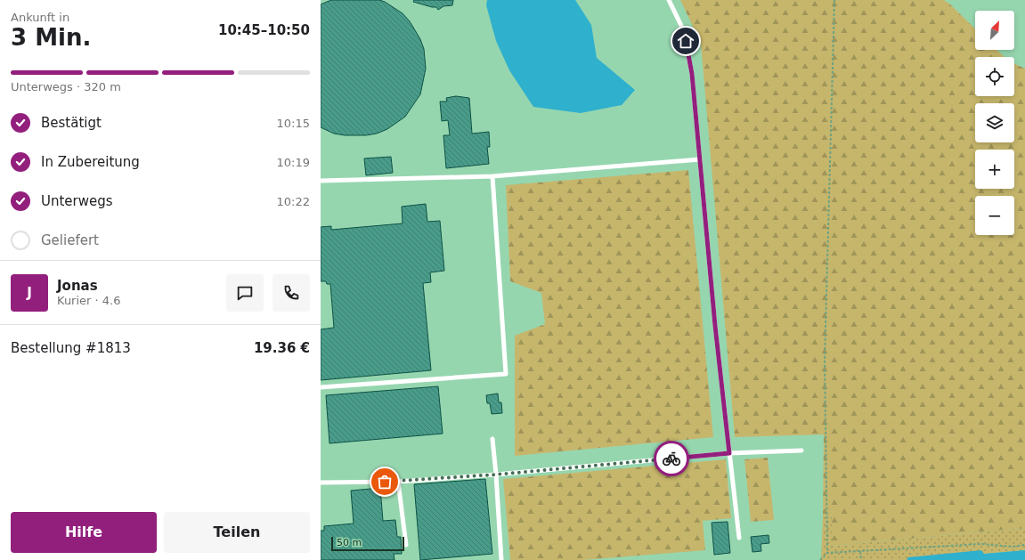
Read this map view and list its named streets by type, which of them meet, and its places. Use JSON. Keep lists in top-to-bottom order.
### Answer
{
  "scale_bar": "50 m",
  "north": "top right",
  "page": {
    "heading": ["3 Min.", "Ankunft in", "10:45–10:50"],
    "panel": [
      "Jonas",
      "Kurier · 4.6",
      "Bestellung #1813",
      "19.36 €"
    ],
    "map_buttons": ["+", "−"],
    "bar": "Unterwegs · 320 m",
    "list": [
      ["Bestätigt", "10:15"],
      ["In Zubereitung", "10:19"],
      ["Unterwegs", "10:22"],
      "Geliefert"
    ],
    "round": "J",
    "buttons": ["Hilfe", "Teilen"],
    "scale": "50 m"
  }
}
